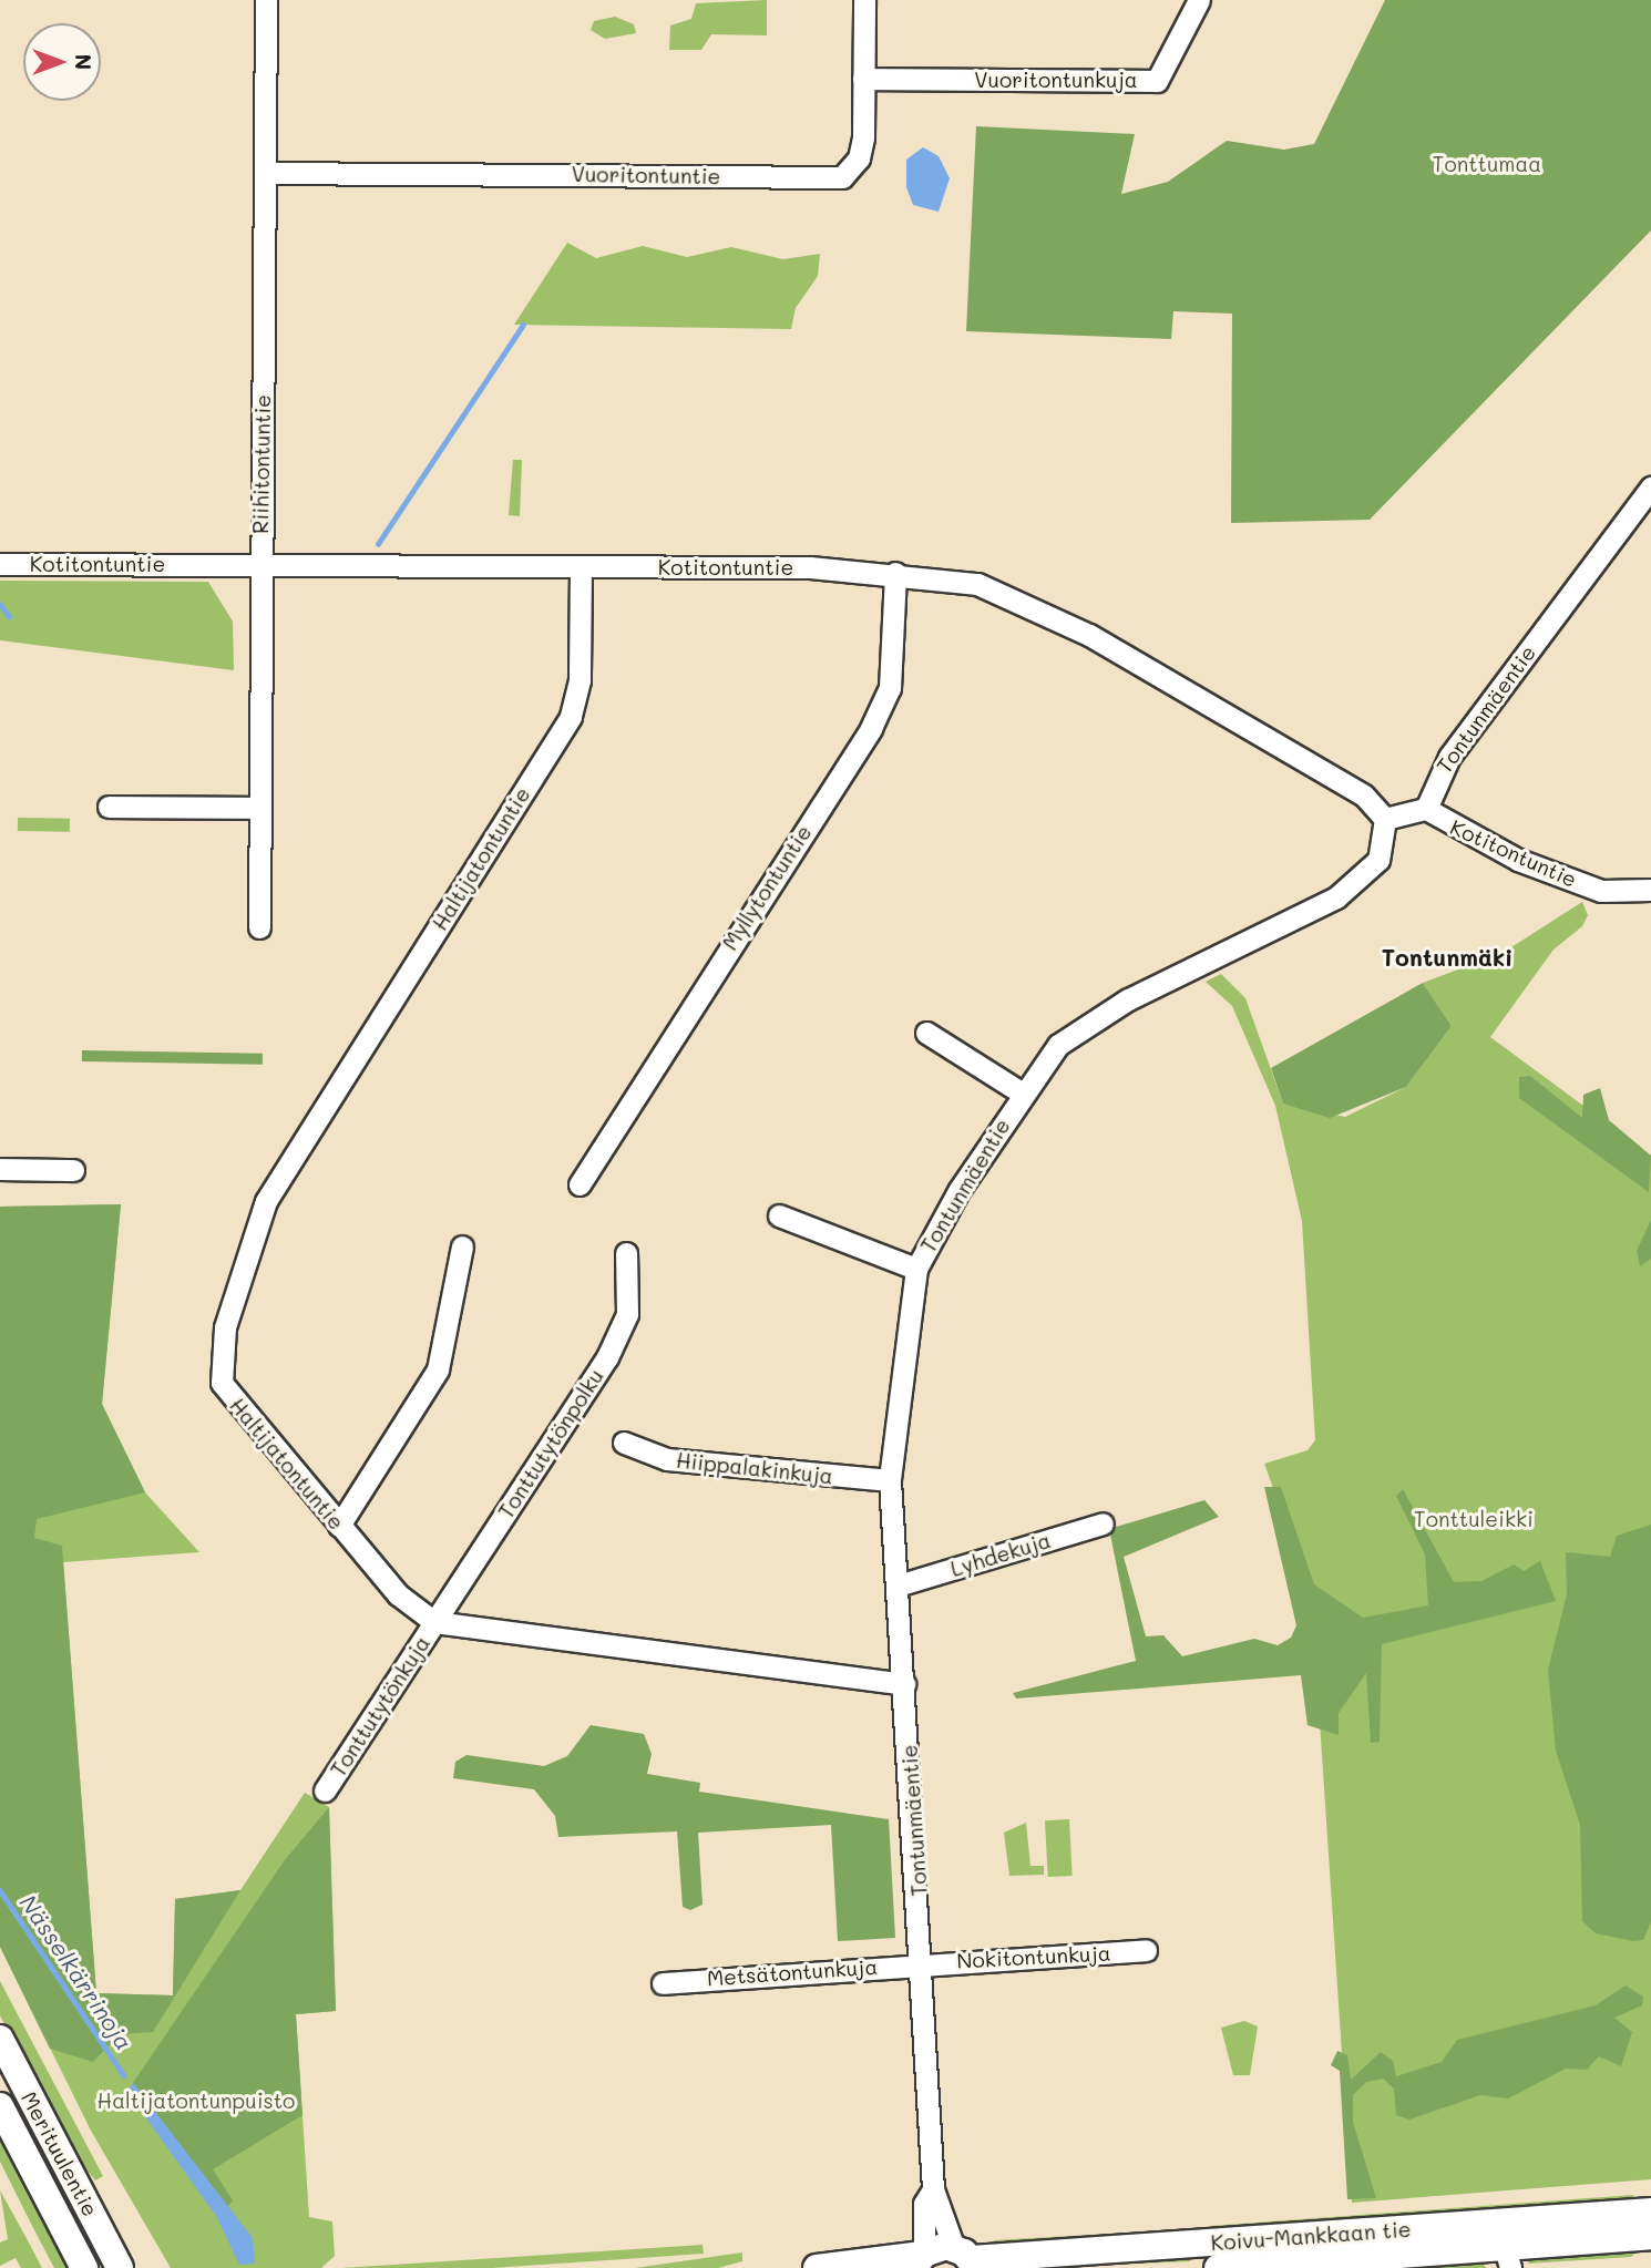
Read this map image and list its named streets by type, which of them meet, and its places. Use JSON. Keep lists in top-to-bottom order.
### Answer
{
  "streets": {
    "main road": ["Merituulentie", "Koivu-Mankkaan tie"],
    "street": [
      "Vuoritontunkuja",
      "Vuoritontuntie",
      "Riihitontuntie",
      "Kotitontuntie",
      "Tontunmäentie",
      "Haltijatontuntie",
      "Myllytontuntie",
      "Tonttutytönpolku",
      "Hiippalakinkuja",
      "Lyhdekuja",
      "Tonttutytönkuja",
      "Nokitontunkuja",
      "Metsätontunkuja"
    ]
  },
  "crossings": [
    ["Vuoritontunkuja", "Vuoritontuntie"],
    ["Vuoritontuntie", "Riihitontuntie"],
    ["Riihitontuntie", "Kotitontuntie"],
    ["Kotitontuntie", "Tontunmäentie"],
    ["Kotitontuntie", "Haltijatontuntie"],
    ["Kotitontuntie", "Myllytontuntie"],
    ["Tontunmäentie", "Haltijatontuntie"],
    ["Tontunmäentie", "Hiippalakinkuja"],
    ["Tontunmäentie", "Lyhdekuja"],
    ["Tontunmäentie", "Nokitontunkuja"],
    ["Tontunmäentie", "Metsätontunkuja"],
    ["Tontunmäentie", "Koivu-Mankkaan tie"],
    ["Haltijatontuntie", "Tonttutytönpolku"],
    ["Haltijatontuntie", "Tonttutytönkuja"],
    ["Tonttutytönpolku", "Tonttutytönkuja"],
    ["Nokitontunkuja", "Metsätontunkuja"]
  ],
  "districts": ["Tontunmäki"],
  "water": ["Nässelkärrinoja"],
  "parks": ["Tonttumaa", "Tonttuleikki", "Haltijatontunpuisto"],
  "north": "right"
}
